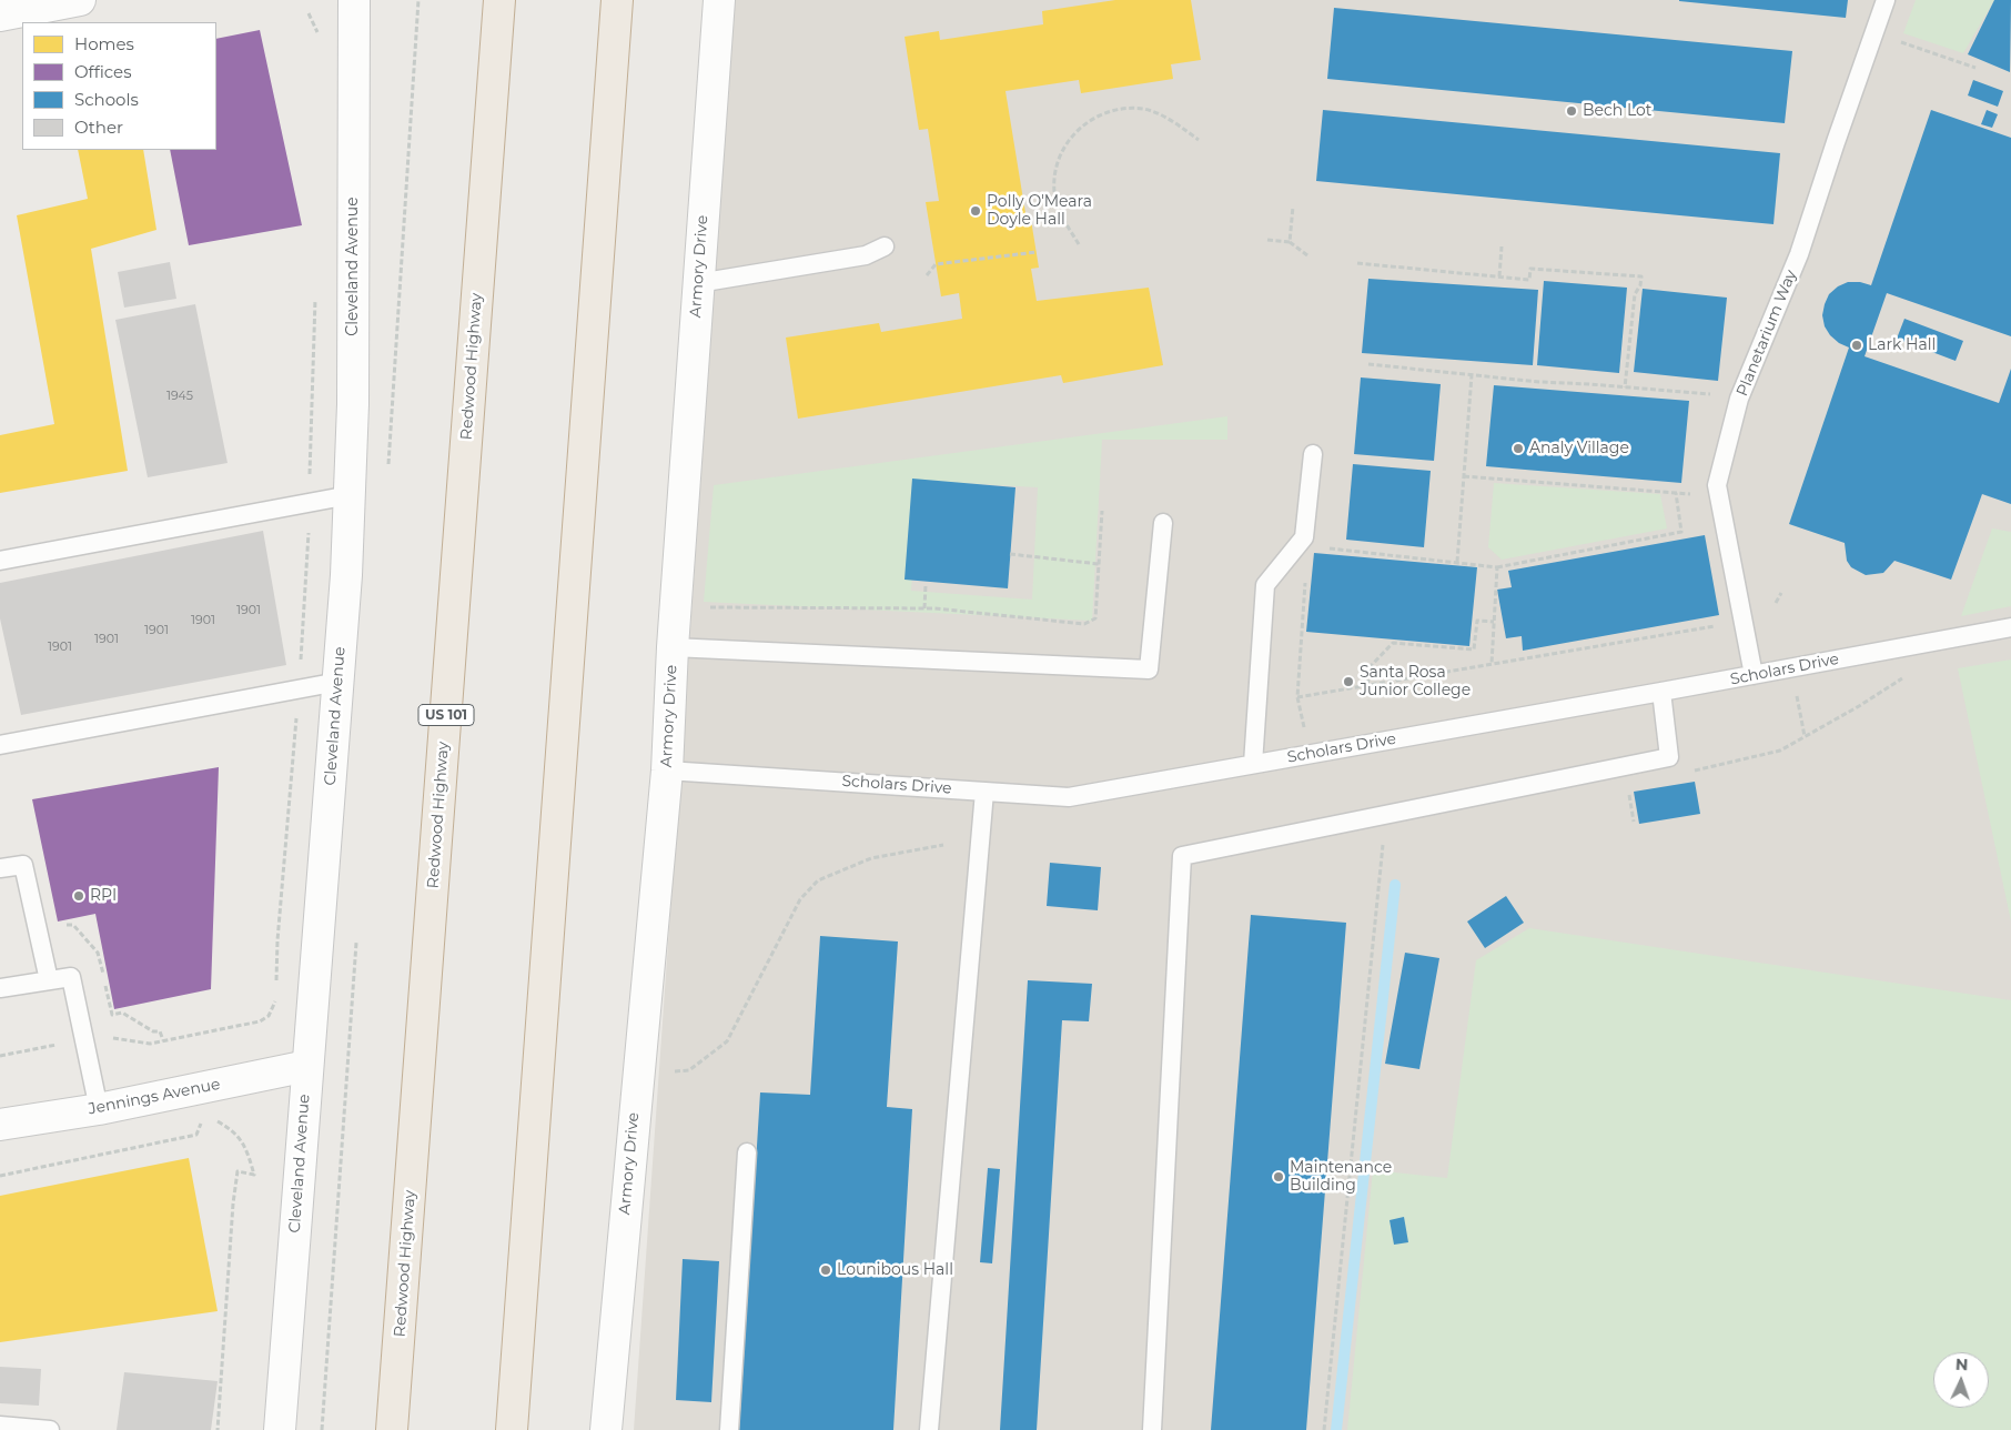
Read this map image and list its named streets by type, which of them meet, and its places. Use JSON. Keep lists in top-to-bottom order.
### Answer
{
  "streets": {
    "highway": ["Redwood Highway", "US 101"],
    "street": ["Cleveland Avenue", "Armory Drive", "Jennings Avenue"],
    "lane": ["Planetarium Way", "Scholars Drive"]
  },
  "crossings": [
    ["Cleveland Avenue", "Jennings Avenue"],
    ["Armory Drive", "Scholars Drive"],
    ["Planetarium Way", "Scholars Drive"]
  ],
  "places": [
    "Bech Lot",
    "Polly O'Meara Doyle Hall",
    "Lark Hall",
    "Analy Village",
    "Santa Rosa Junior College",
    "RPI",
    "Maintenance Building",
    "Lounibous Hall"
  ],
  "house_numbers": [
    "1945",
    "1901",
    "1901",
    "1901",
    "1901",
    "1901"
  ],
  "legend": [
    "Homes",
    "Offices",
    "Schools",
    "Other"
  ],
  "north": "top"
}
